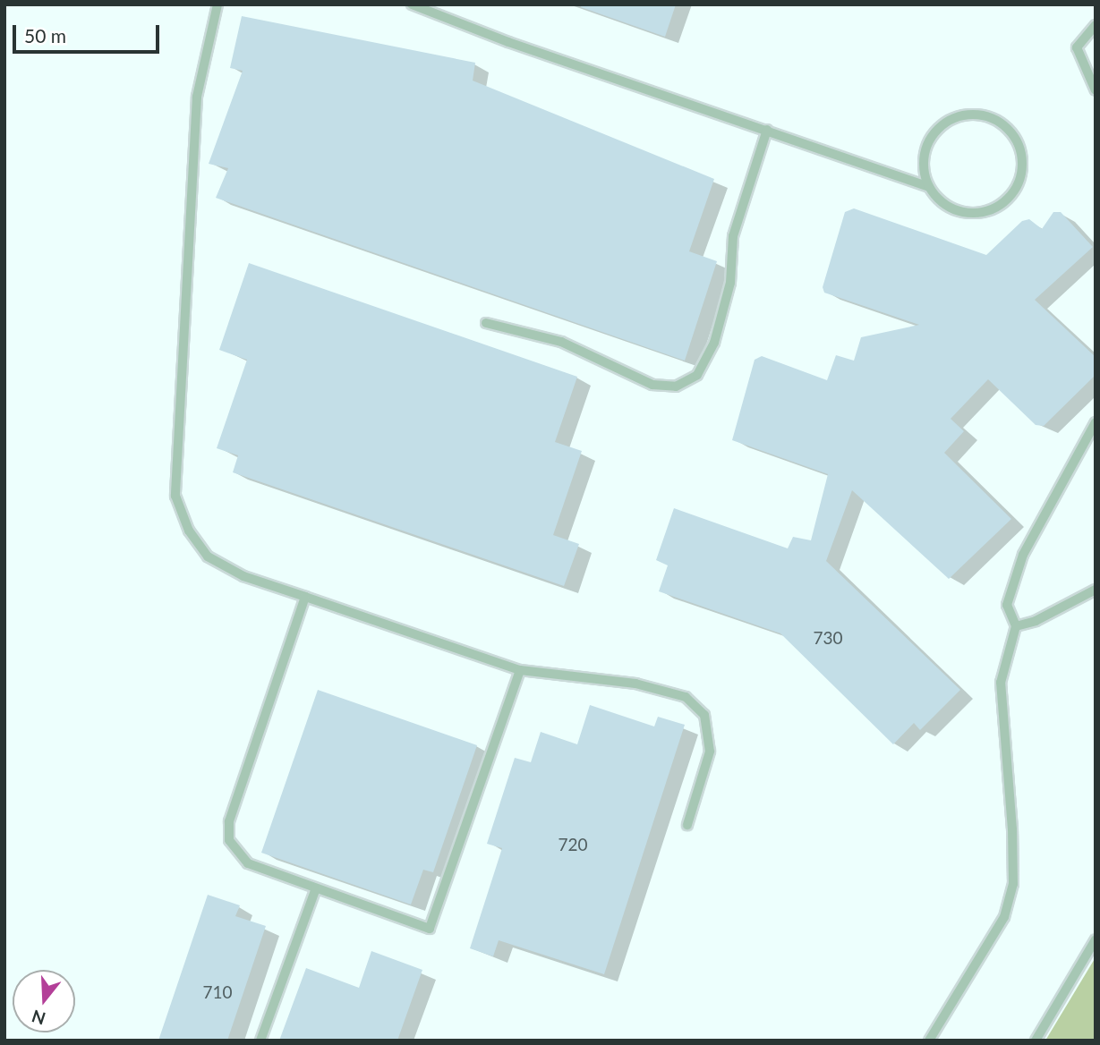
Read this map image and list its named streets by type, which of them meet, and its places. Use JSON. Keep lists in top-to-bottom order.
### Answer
{
  "house_numbers": ["730", "720", "710"],
  "scale_bar": "50 m",
  "north": "bottom"
}
